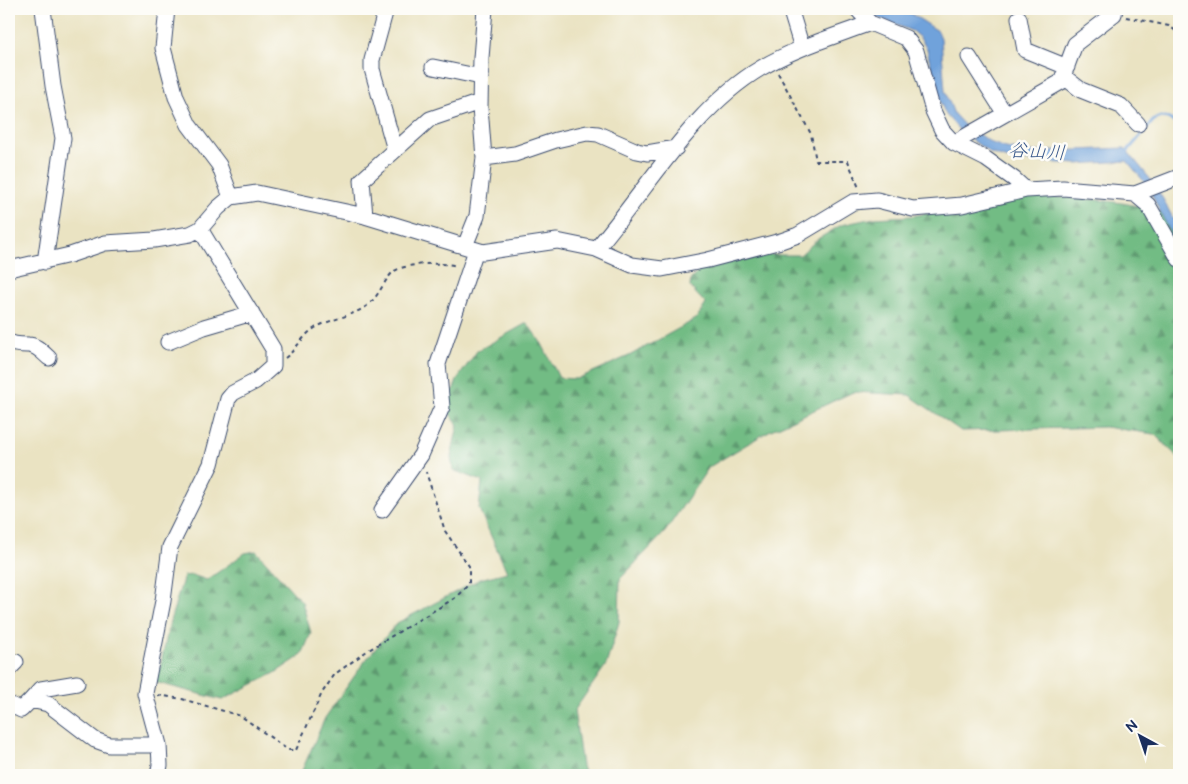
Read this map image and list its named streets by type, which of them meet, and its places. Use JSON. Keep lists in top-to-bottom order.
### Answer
{
  "water": ["谷山川"],
  "north": "top left"
}
